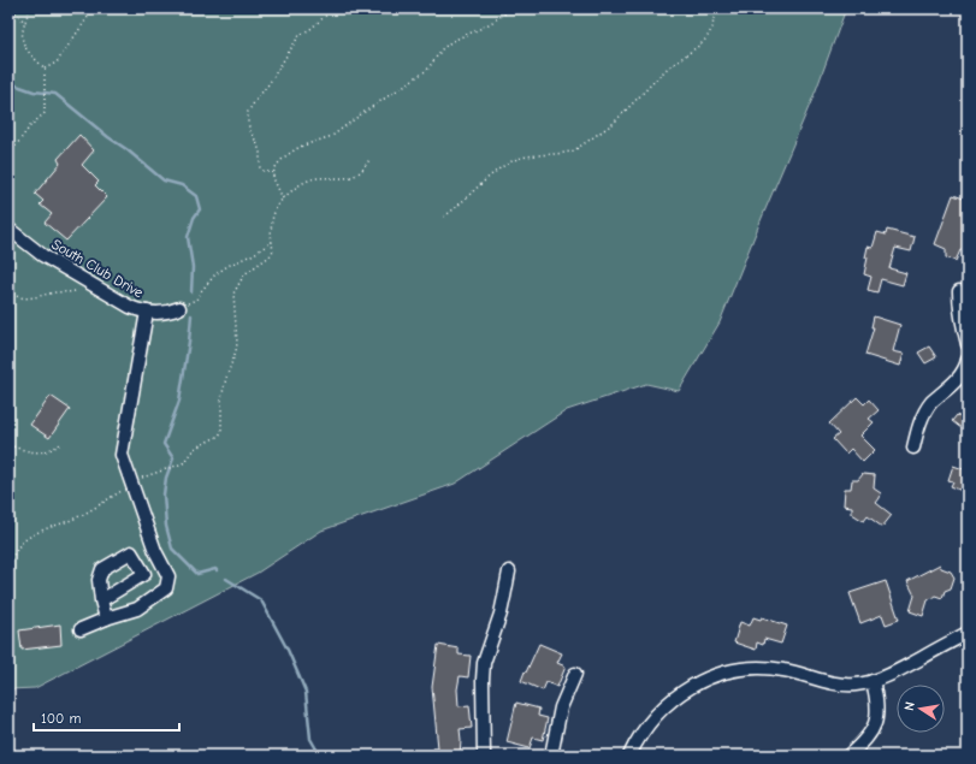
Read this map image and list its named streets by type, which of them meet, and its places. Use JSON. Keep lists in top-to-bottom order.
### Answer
{
  "streets": {
    "street": ["South Club Drive"]
  },
  "scale_bar": "100 m",
  "north": "left"
}
